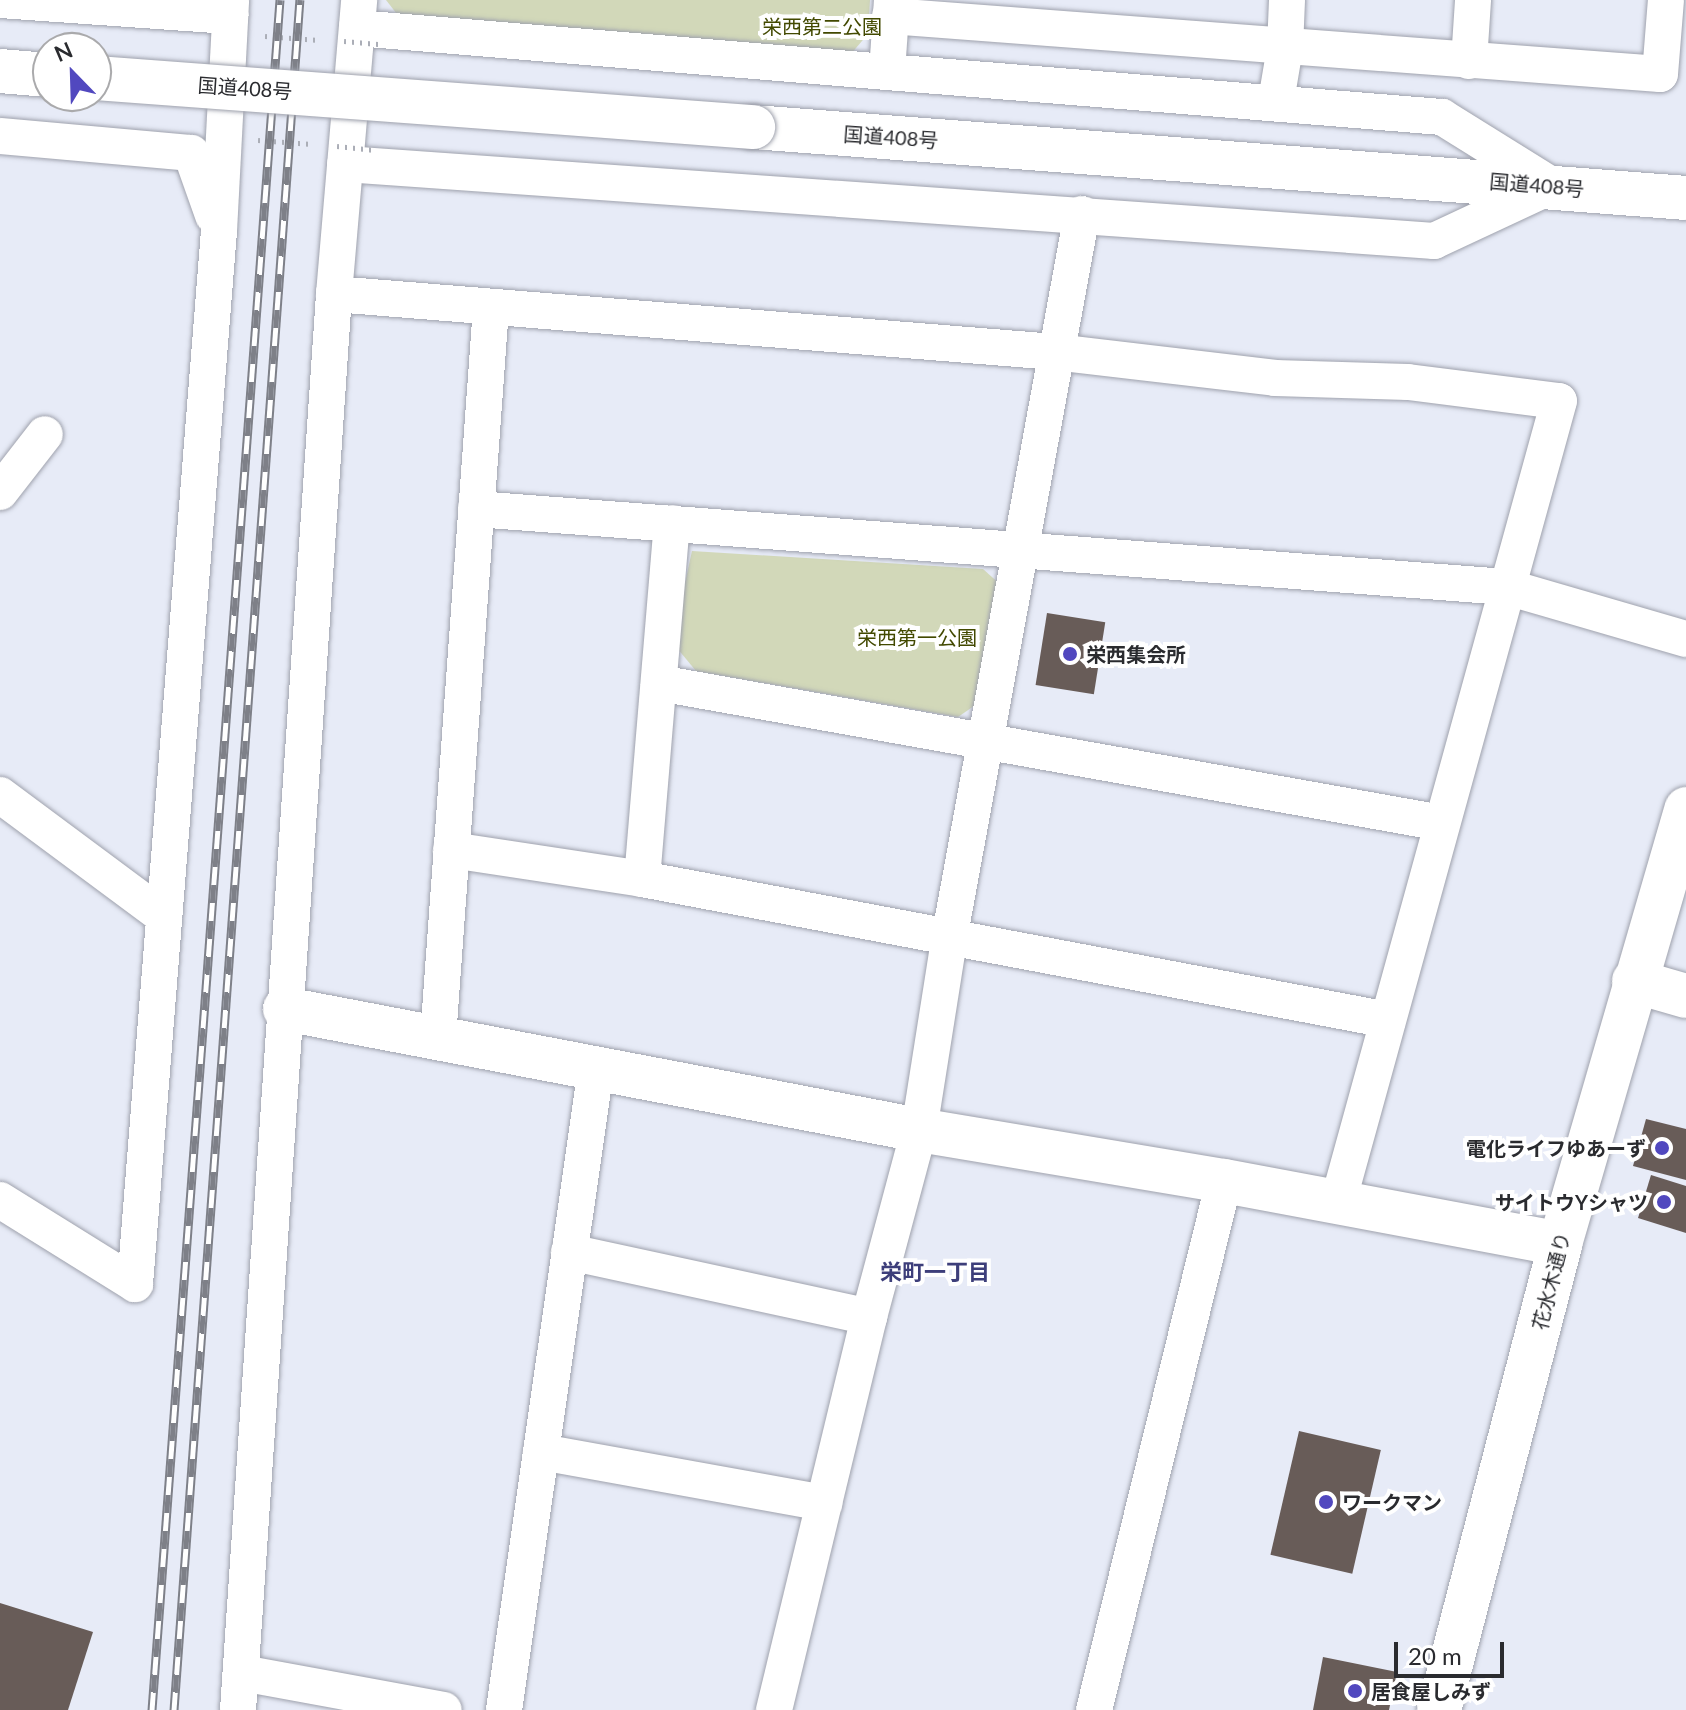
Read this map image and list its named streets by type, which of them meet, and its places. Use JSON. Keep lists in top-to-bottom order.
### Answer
{
  "streets": {
    "main road": ["国道408号", "花水木通り"]
  },
  "districts": ["栄町一丁目"],
  "parks": ["栄西第二公園", "栄西第一公園"],
  "places": [
    "栄西集会所",
    "電化ライフゆあーず",
    "サイトウYシャツ",
    "ワークマン",
    "居食屋しみず"
  ],
  "scale_bar": "20 m",
  "north": "top left"
}
